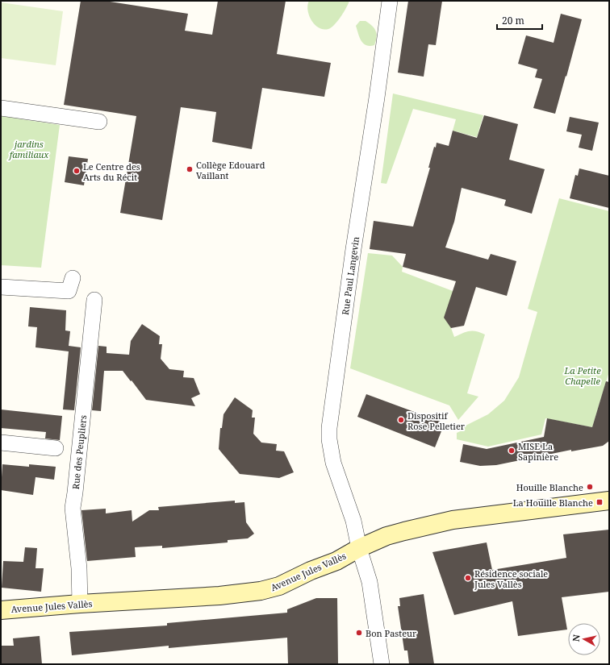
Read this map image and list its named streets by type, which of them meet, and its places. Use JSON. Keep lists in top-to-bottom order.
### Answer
{
  "streets": {
    "street": ["Rue Paul Langevin", "Rue des Peupliers", "Avenue Jules Vallès"]
  },
  "crossings": [
    ["Rue Paul Langevin", "Avenue Jules Vallès"],
    ["Rue des Peupliers", "Avenue Jules Vallès"]
  ],
  "parks": ["jardins familiaux", "La Petite Chapelle"],
  "places": {
    "other": [
      "Collège Edouard Vaillant",
      "Le Centre des Arts du Récit",
      "Dispositif Rose Pelletier",
      "MISE La Sapinière",
      "Houille Blanche",
      "Résidence sociale Jules Vallès",
      "Bon Pasteur"
    ],
    "transit": ["La Houille Blanche"]
  },
  "scale_bar": "20 m",
  "north": "left"
}
